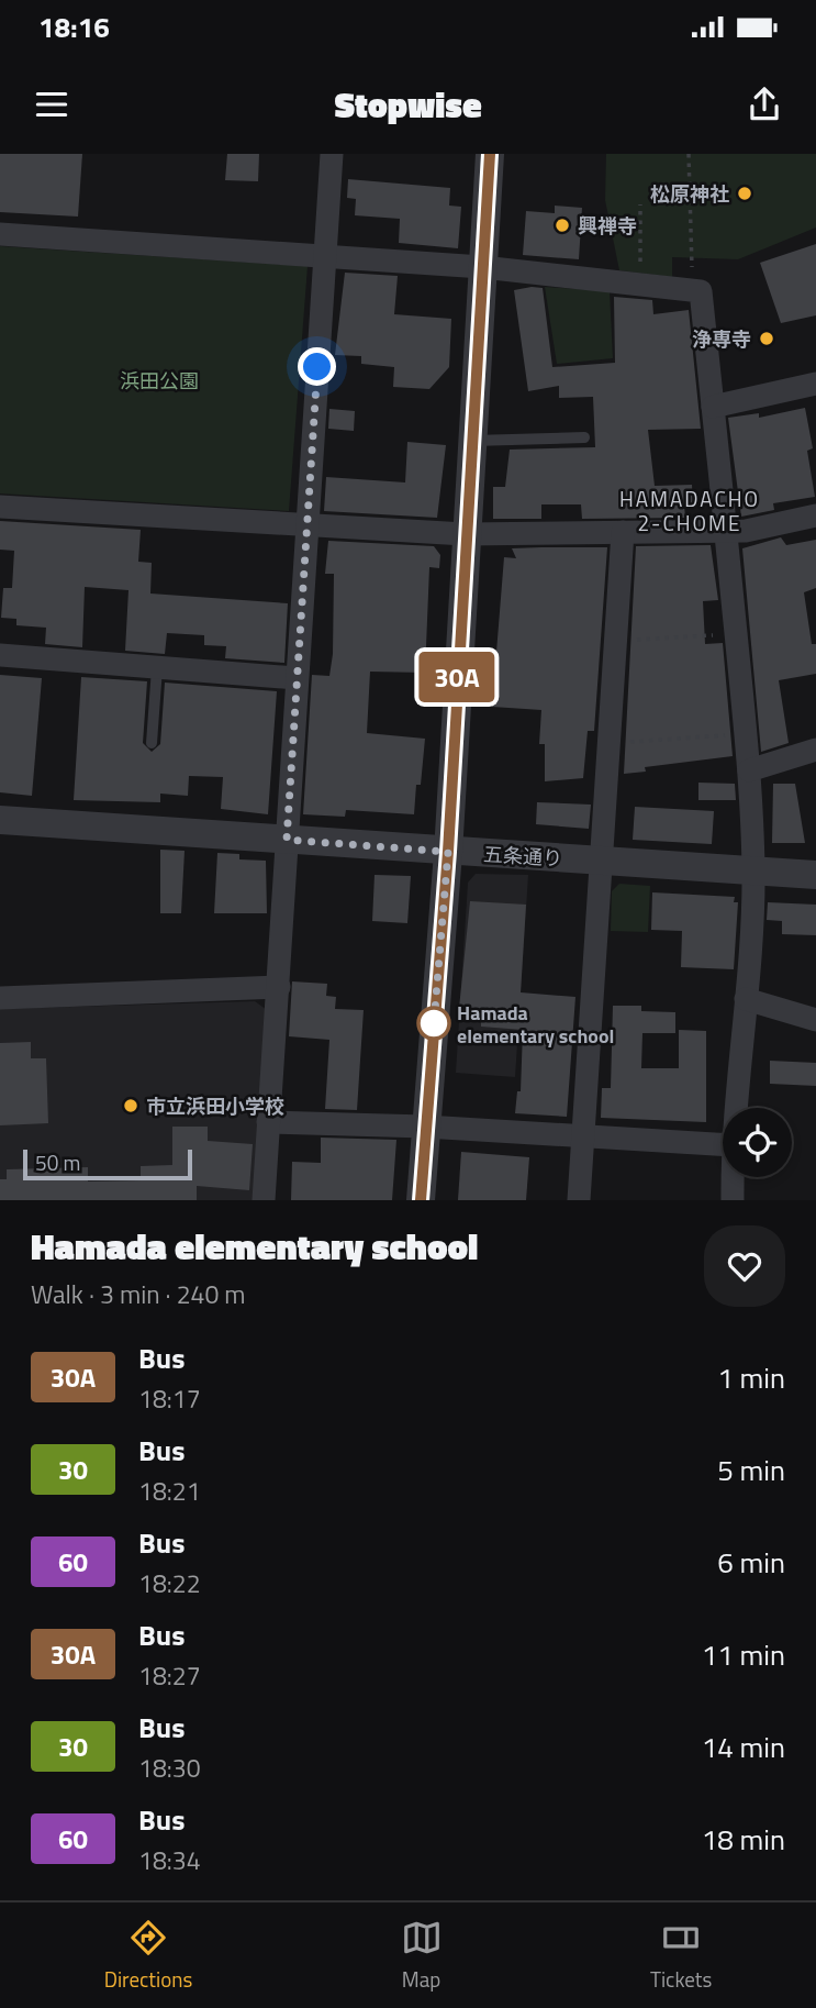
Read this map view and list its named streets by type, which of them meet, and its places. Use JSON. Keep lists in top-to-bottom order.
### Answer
{
  "streets": {
    "street": ["五条通り"]
  },
  "districts": ["HAMADACHO 2-CHOME"],
  "parks": ["浜田公園"],
  "places": [
    "松原神社",
    "興禅寺",
    "浄専寺",
    "Hamada elementary school",
    "市立浜田小学校"
  ],
  "lines": ["bus line 30A"],
  "scale_bar": "50 m",
  "page": {
    "status": "18:16",
    "header": "Stopwise",
    "on_map": "30A",
    "scale": "50 m",
    "heading": ["Hamada elementary school", "Walk · 3 min · 240 m"],
    "list": [
      {
        "mark": "30A",
        "name": "Bus",
        "note": "18:17",
        "value": "1 min"
      },
      {
        "mark": "30",
        "name": "Bus",
        "note": "18:21",
        "value": "5 min"
      },
      {
        "mark": "60",
        "name": "Bus",
        "note": "18:22",
        "value": "6 min"
      },
      {
        "mark": "30A",
        "name": "Bus",
        "note": "18:27",
        "value": "11 min"
      },
      {
        "mark": "30",
        "name": "Bus",
        "note": "18:30",
        "value": "14 min"
      },
      {
        "mark": "60",
        "name": "Bus",
        "note": "18:34",
        "value": "18 min"
      }
    ],
    "tabs": ["Directions", "Map", "Tickets"]
  }
}
